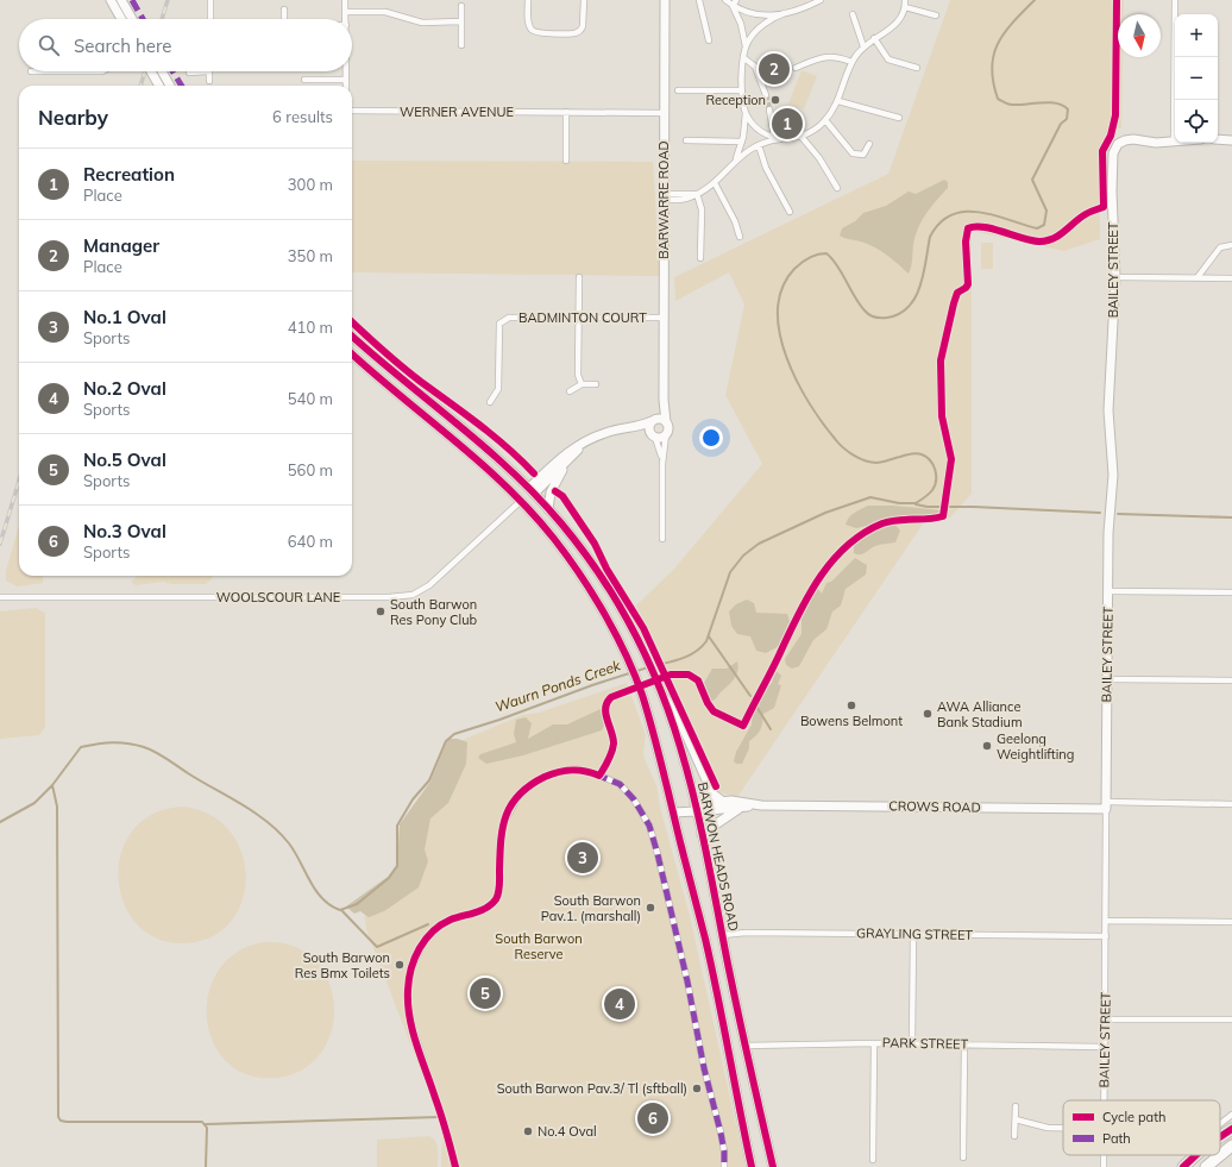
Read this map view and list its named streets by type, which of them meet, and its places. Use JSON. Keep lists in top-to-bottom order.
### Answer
{
  "streets": {
    "street": [
      "WERNER AVENUE",
      "BARWARRE ROAD",
      "BAILEY STREET",
      "BADMINTON COURT",
      "WOOLSCOUR LANE",
      "CROWS ROAD",
      "BARWON HEADS ROAD",
      "GRAYLING STREET",
      "PARK STREET"
    ]
  },
  "crossings": [
    ["WERNER AVENUE", "BARWARRE ROAD"],
    ["BARWARRE ROAD", "BADMINTON COURT"],
    ["BAILEY STREET", "CROWS ROAD"],
    ["BAILEY STREET", "GRAYLING STREET"],
    ["BAILEY STREET", "PARK STREET"],
    ["CROWS ROAD", "BARWON HEADS ROAD"],
    ["BARWON HEADS ROAD", "GRAYLING STREET"],
    ["BARWON HEADS ROAD", "PARK STREET"]
  ],
  "water": ["Waurn Ponds Creek"],
  "parks": ["South Barwon Reserve"],
  "places": [
    "Reception",
    "South Barwon Res Pony Club",
    "Bowens Belmont",
    "AWA Alliance Bank Stadium",
    "Geelong Weightlifting",
    "South Barwon Pav.1. (marshall)",
    "South Barwon Res Bmx Toilets",
    "South Barwon Pav.3/ Tl (sftball)",
    "No.4 Oval"
  ],
  "legend": ["Cycle path", "Path"],
  "north": "bottom",
  "page": {
    "map_buttons": ["+", "−"],
    "search": "Search here",
    "pins": [
      "2",
      "1",
      "3",
      "5",
      "4",
      "6"
    ],
    "heading": ["Nearby", "6 results"],
    "list": [
      {
        "mark": "1",
        "name": "Recreation",
        "note": "Place",
        "value": "300 m"
      },
      {
        "mark": "2",
        "name": "Manager",
        "note": "Place",
        "value": "350 m"
      },
      {
        "mark": "3",
        "name": "No.1 Oval",
        "note": "Sports",
        "value": "410 m"
      },
      {
        "mark": "4",
        "name": "No.2 Oval",
        "note": "Sports",
        "value": "540 m"
      },
      {
        "mark": "5",
        "name": "No.5 Oval",
        "note": "Sports",
        "value": "560 m"
      },
      {
        "mark": "6",
        "name": "No.3 Oval",
        "note": "Sports",
        "value": "640 m"
      }
    ]
  }
}
